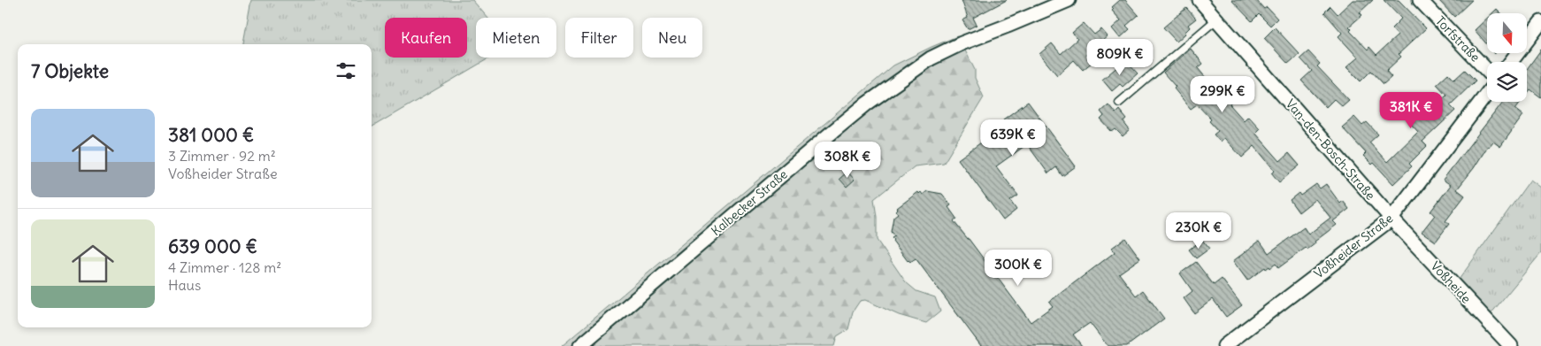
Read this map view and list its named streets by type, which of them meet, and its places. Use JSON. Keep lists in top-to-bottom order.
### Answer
{
  "streets": {
    "street": [
      "Torfstraße",
      "Van-den-Bosch-Straße",
      "Kalbecker Straße",
      "Voßheider Straße",
      "Voßheide"
    ]
  },
  "crossings": [
    ["Van-den-Bosch-Straße", "Voßheider Straße"],
    ["Van-den-Bosch-Straße", "Voßheide"],
    ["Voßheider Straße", "Voßheide"]
  ],
  "north": "bottom",
  "page": {
    "chip": [
      "Kaufen",
      "Mieten",
      "Filter",
      "Neu"
    ],
    "price": [
      "809K €",
      "299K €",
      "381K €",
      "639K €",
      "308K €",
      "230K €",
      "300K €"
    ],
    "heading": "7 Objekte",
    "list": [
      {
        "name": "381 000 €",
        "note": "3 Zimmer · 92 m² · Voßheider Straße"
      },
      {
        "name": "639 000 €",
        "note": "4 Zimmer · 128 m² · Haus"
      }
    ]
  }
}
